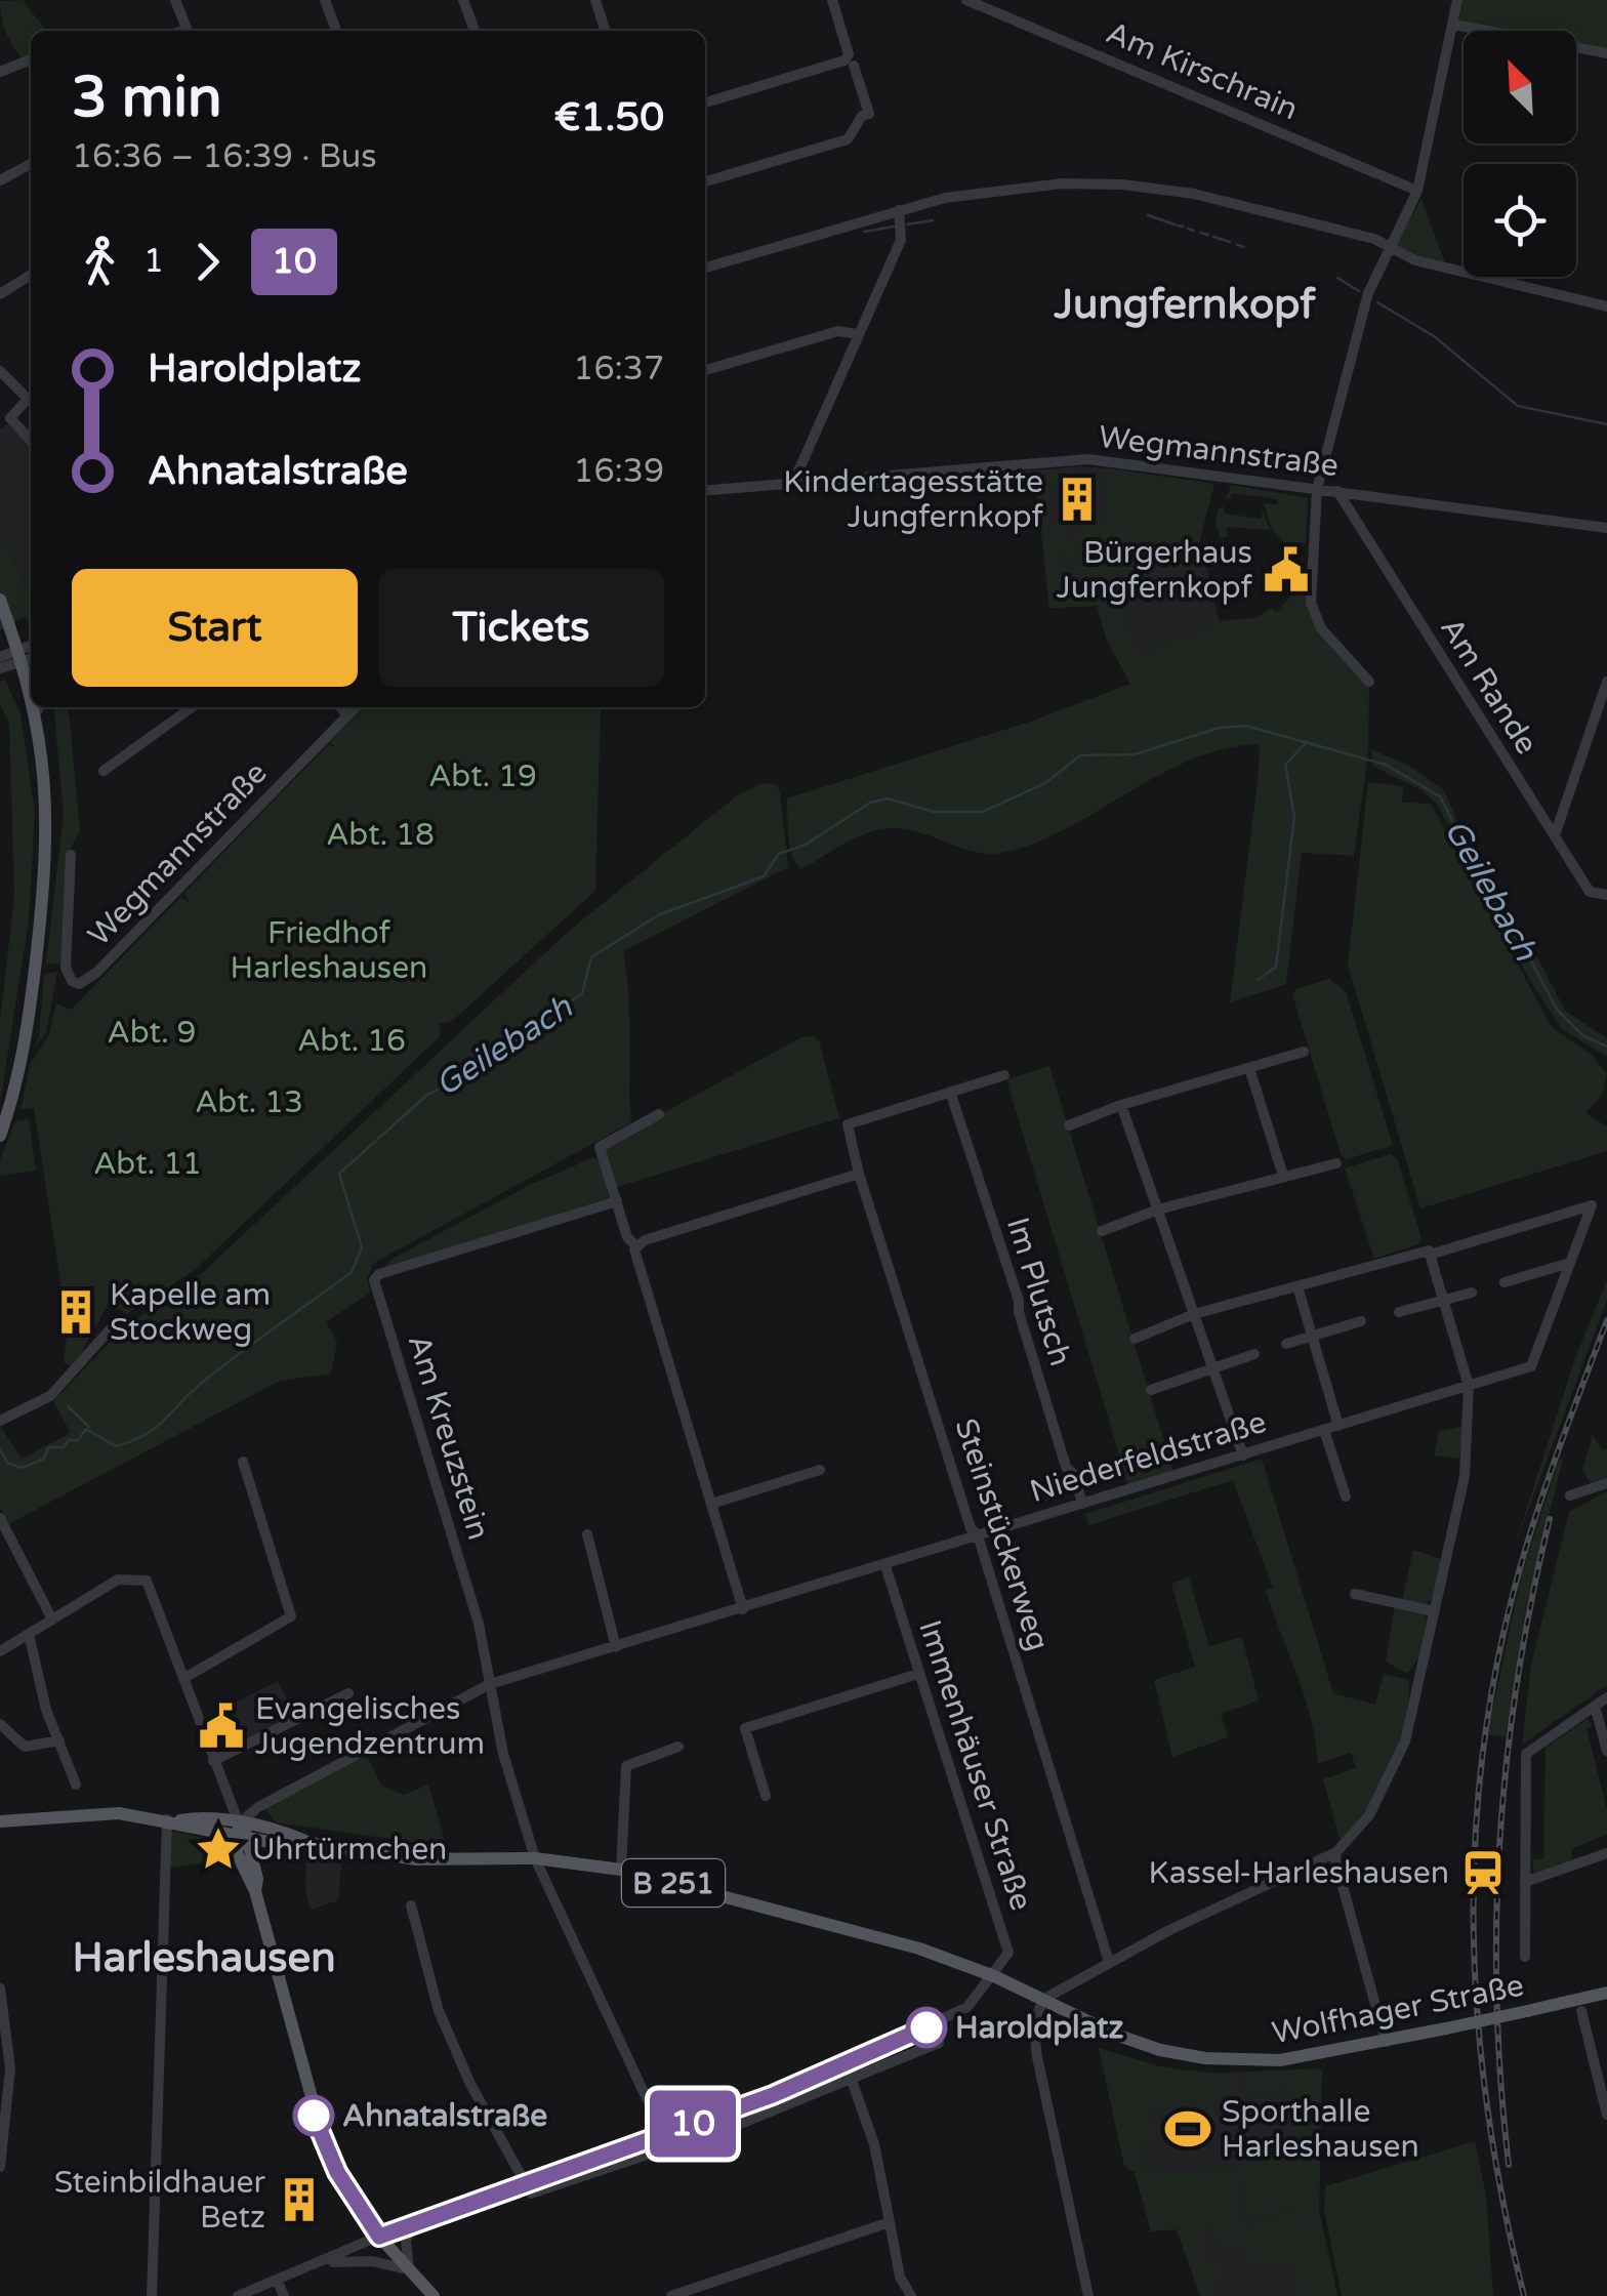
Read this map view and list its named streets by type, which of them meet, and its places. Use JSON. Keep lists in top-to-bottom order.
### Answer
{
  "streets": {
    "main road": ["B 251", "Wolfhager Straße"],
    "street": [
      "Am Kirschrain",
      "Wegmannstraße",
      "Am Rande",
      "Im Plutsch",
      "Am Kreuzstein",
      "Niederfeldstraße",
      "Steinstückerweg",
      "Immenhäuser Straße"
    ]
  },
  "crossings": [
    ["Wegmannstraße", "Am Rande"],
    ["Im Plutsch", "Niederfeldstraße"],
    ["Im Plutsch", "Steinstückerweg"],
    ["Am Kreuzstein", "Niederfeldstraße"],
    ["Am Kreuzstein", "Wolfhager Straße"],
    ["Niederfeldstraße", "Steinstückerweg"],
    ["Niederfeldstraße", "Immenhäuser Straße"],
    ["Niederfeldstraße", "Wolfhager Straße"],
    ["Immenhäuser Straße", "Wolfhager Straße"]
  ],
  "districts": ["Jungfernkopf", "Harleshausen"],
  "water": ["Geilebach"],
  "parks": [
    "Abt. 19",
    "Abt. 18",
    "Friedhof Harleshausen",
    "Abt. 9",
    "Abt. 16",
    "Abt. 13",
    "Abt. 11"
  ],
  "places": {
    "building": ["Kindertagesstätte Jungfernkopf", "Kapelle am Stockweg", "Steinbildhauer Betz"],
    "public building": ["Bürgerhaus Jungfernkopf", "Evangelisches Jugendzentrum"],
    "place": ["Uhrtürmchen"],
    "station": ["Kassel-Harleshausen"],
    "other": ["Haroldplatz", "Ahnatalstraße"],
    "sports": ["Sporthalle Harleshausen"]
  },
  "lines": ["bus line 10"],
  "north": "top left",
  "page": {
    "on_map": "10",
    "heading": ["3 min", "16:36 – 16:39 · Bus", "€1.50"],
    "legs": ["1", "10"],
    "list": [
      {
        "name": "Haroldplatz",
        "value": "16:37"
      },
      {
        "name": "Ahnatalstraße",
        "value": "16:39"
      }
    ],
    "buttons": ["Start", "Tickets"]
  }
}
